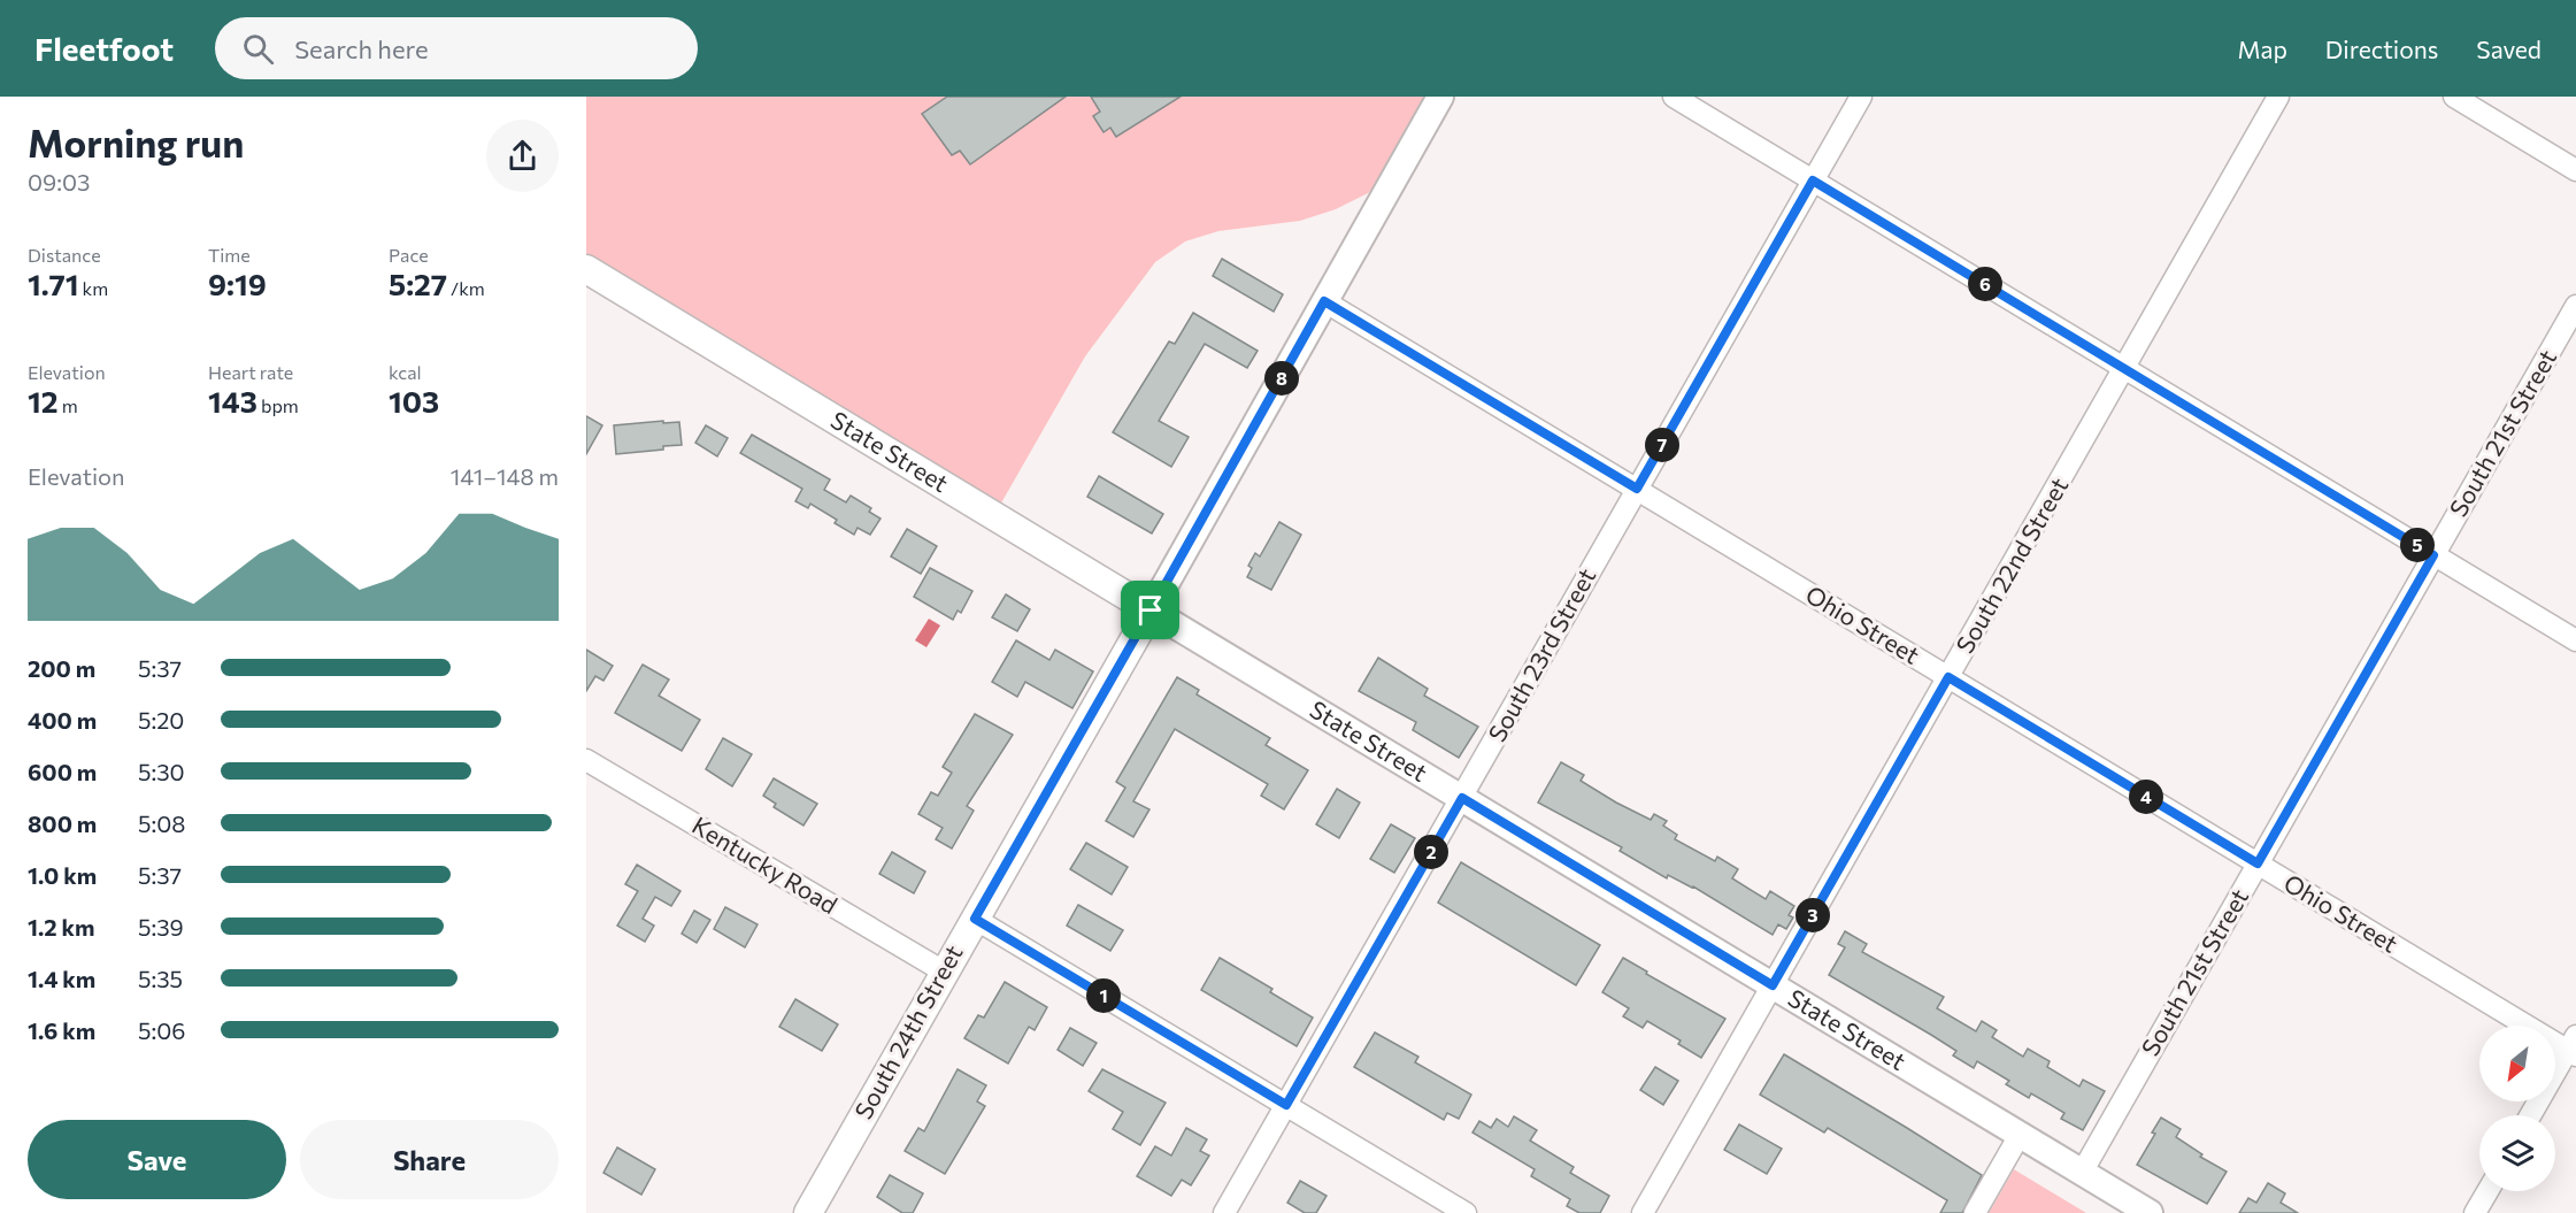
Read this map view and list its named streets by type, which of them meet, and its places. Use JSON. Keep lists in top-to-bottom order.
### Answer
{
  "streets": {
    "main road": ["State Street", "South 24th Street"],
    "street": [
      "South 21st Street",
      "South 22nd Street",
      "Ohio Street",
      "South 23rd Street",
      "Kentucky Road"
    ]
  },
  "crossings": [
    ["South 21st Street", "State Street"],
    ["South 21st Street", "Ohio Street"],
    ["State Street", "South 22nd Street"],
    ["State Street", "South 23rd Street"],
    ["State Street", "South 24th Street"],
    ["South 22nd Street", "Ohio Street"],
    ["Ohio Street", "South 23rd Street"],
    ["Ohio Street", "South 24th Street"],
    ["Kentucky Road", "South 24th Street"]
  ],
  "north": "bottom left",
  "page": {
    "header": "Fleetfoot",
    "search": "Search here",
    "nav": ["Map", "Directions", "Saved"],
    "heading": ["Morning run", "09:03"],
    "stats": [
      ["Distance", "1.71 km"],
      ["Time", "9:19"],
      ["Pace", "5:27 /km"],
      ["Elevation", "12 m"],
      ["Heart rate", "143 bpm"],
      ["kcal", "103"]
    ],
    "pins": [
      "6",
      "8",
      "7",
      "5",
      "4",
      "2",
      "3",
      "1"
    ],
    "chart": ["Elevation", "141–148 m"],
    "list": [
      {
        "name": "200 m",
        "note": "5:37"
      },
      {
        "name": "400 m",
        "note": "5:20"
      },
      {
        "name": "600 m",
        "note": "5:30"
      },
      {
        "name": "800 m",
        "note": "5:08"
      },
      {
        "name": "1.0 km",
        "note": "5:37"
      },
      {
        "name": "1.2 km",
        "note": "5:39"
      },
      {
        "name": "1.4 km",
        "note": "5:35"
      },
      {
        "name": "1.6 km",
        "note": "5:06"
      }
    ],
    "buttons": ["Save", "Share"]
  }
}
